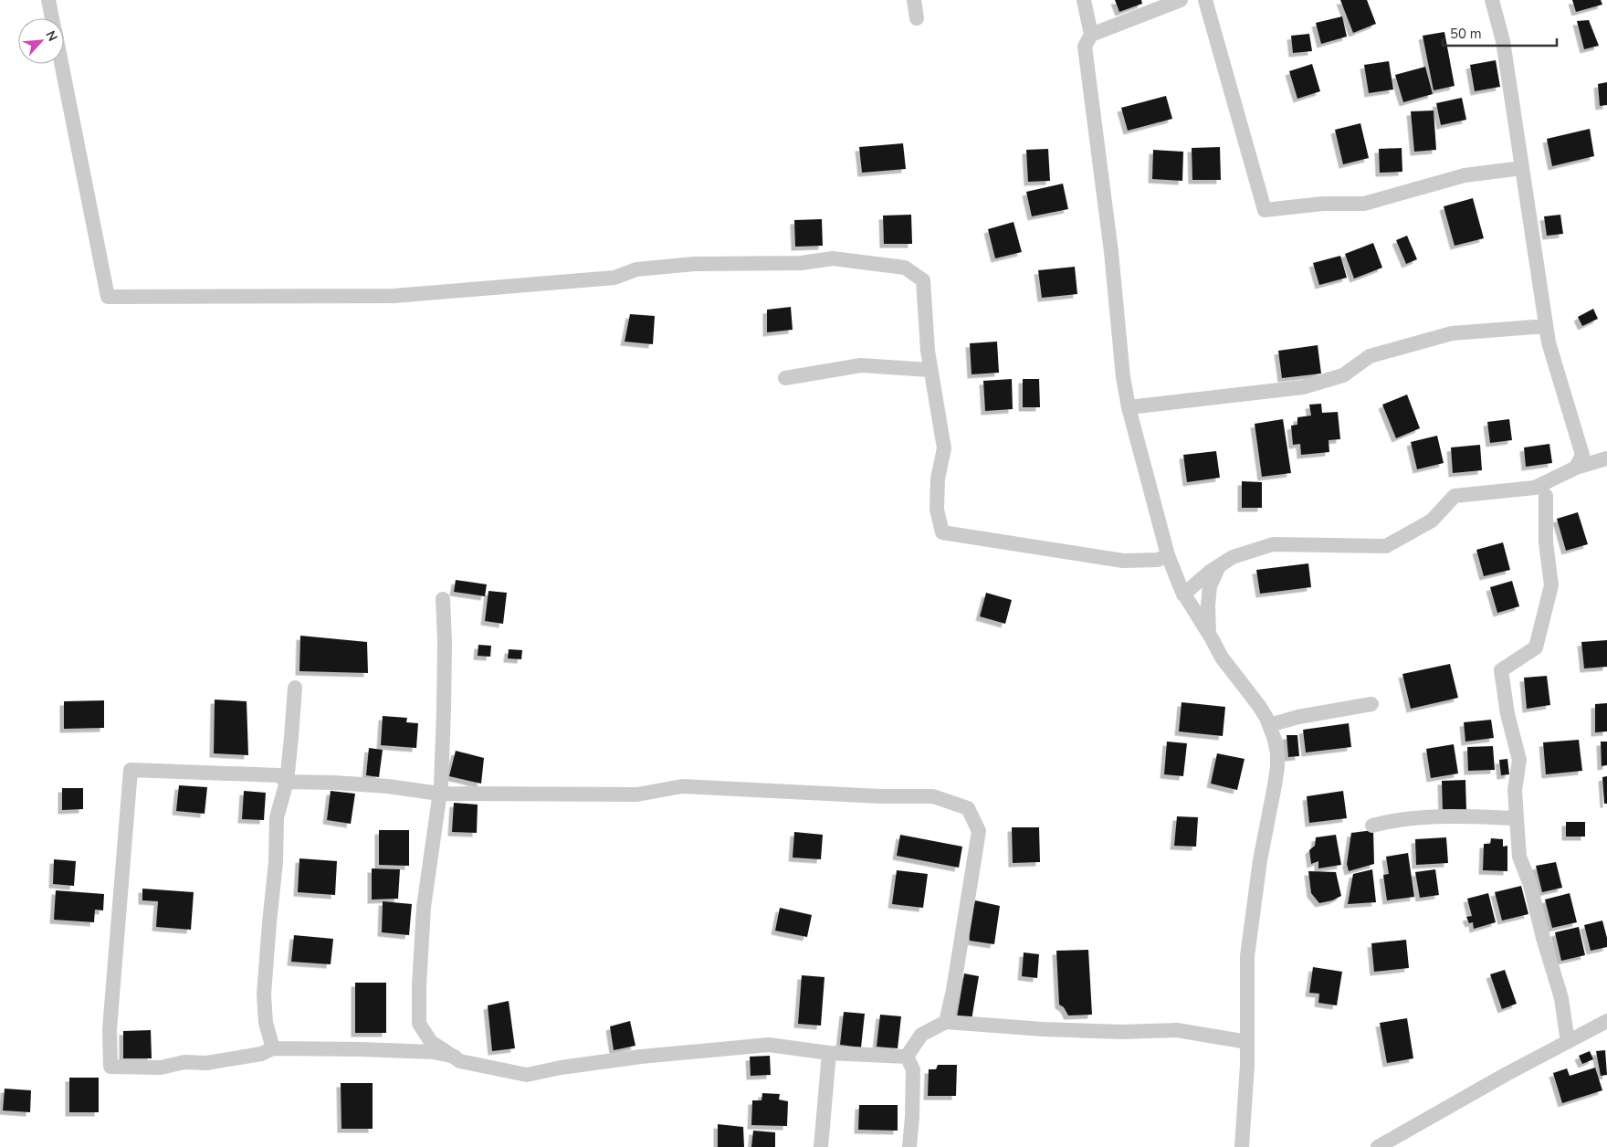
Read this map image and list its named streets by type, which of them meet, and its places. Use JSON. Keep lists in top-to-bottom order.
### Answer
{
  "scale_bar": "50 m",
  "north": "top right"
}
